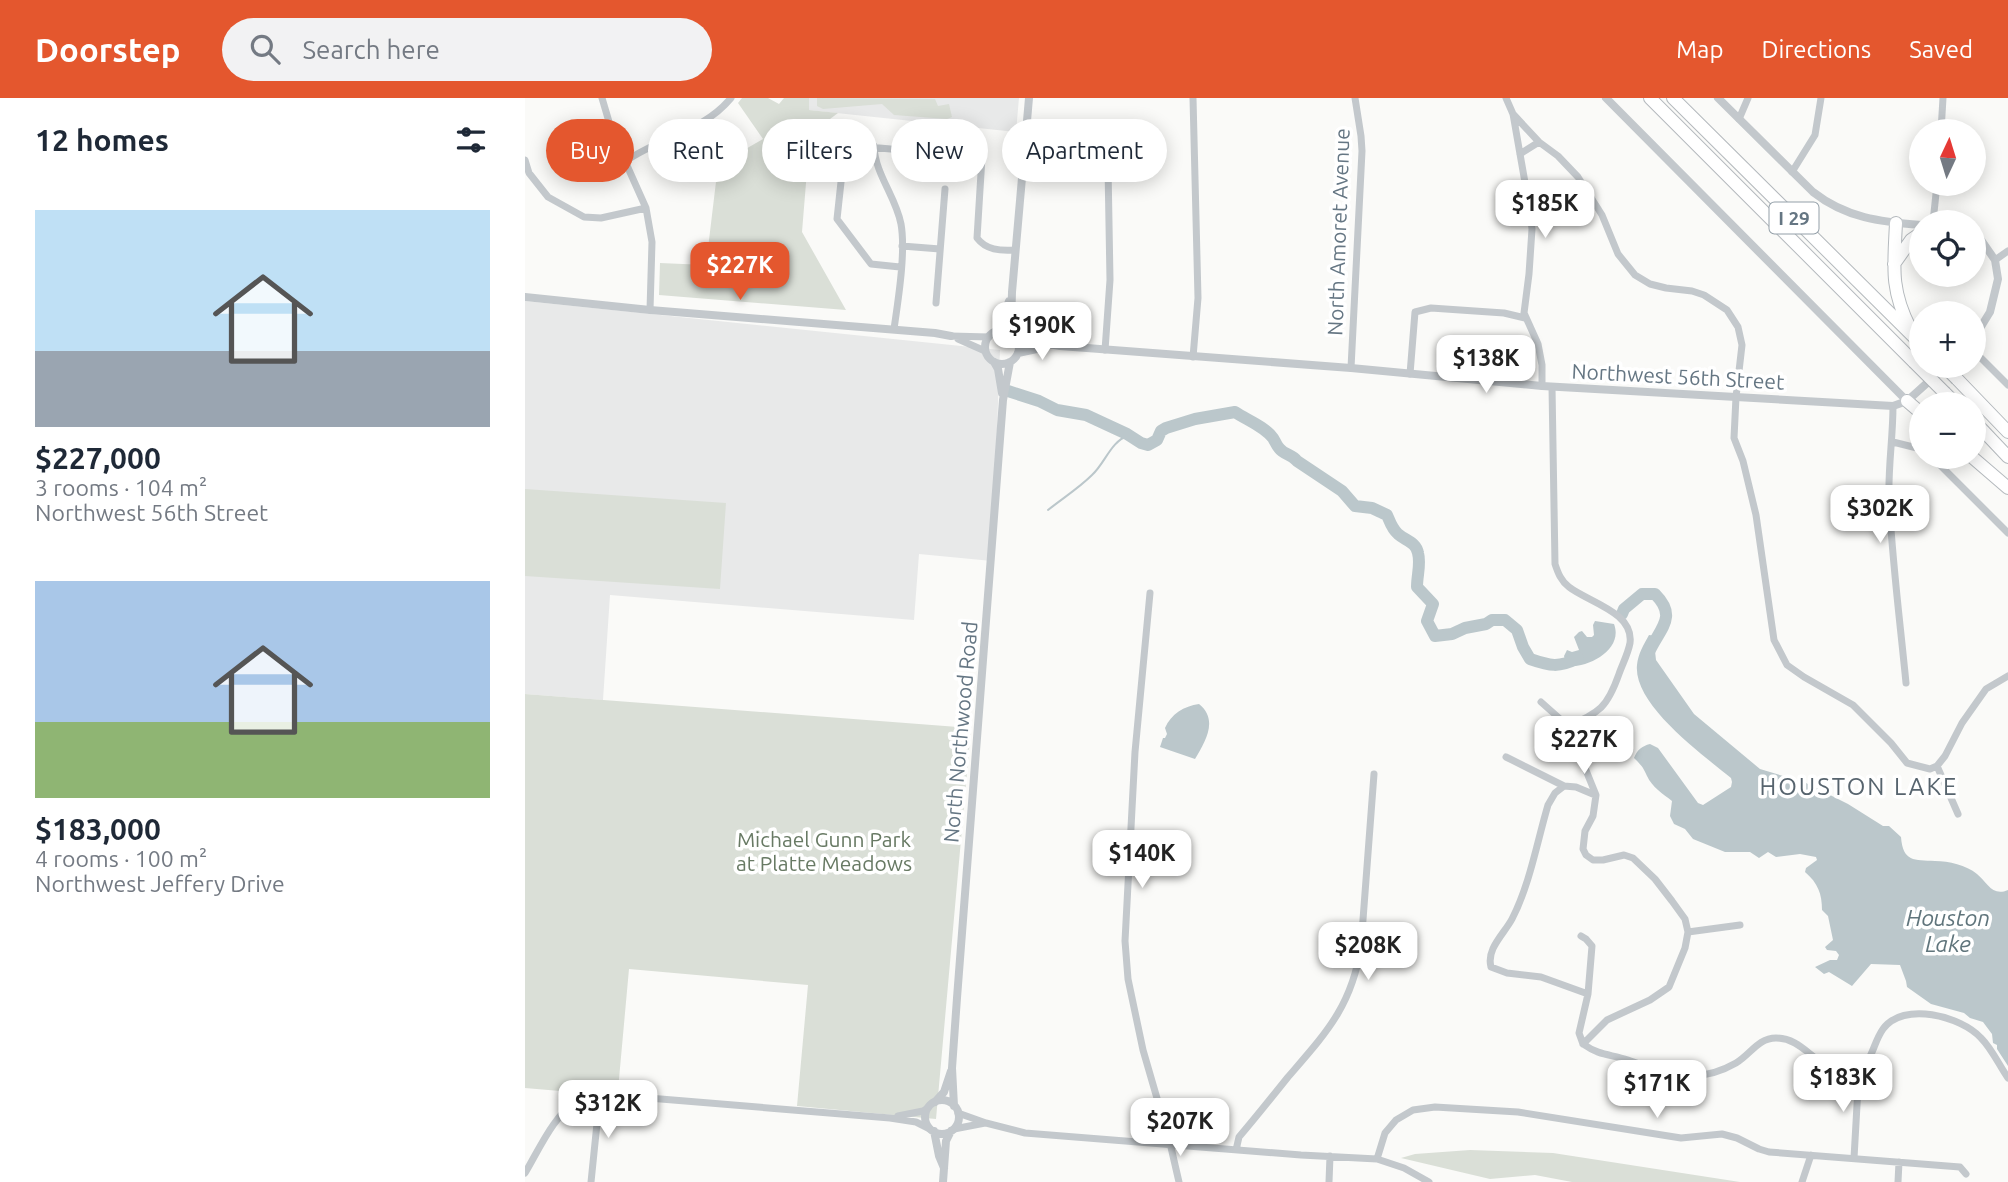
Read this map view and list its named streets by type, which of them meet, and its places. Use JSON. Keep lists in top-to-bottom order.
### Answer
{
  "streets": {
    "highway": ["I 29"],
    "street": ["North Amoret Avenue", "Northwest 56th Street", "North Northwood Road"]
  },
  "crossings": [
    ["North Amoret Avenue", "Northwest 56th Street"],
    ["Northwest 56th Street", "North Northwood Road"]
  ],
  "districts": ["HOUSTON LAKE"],
  "water": ["Houston Lake"],
  "parks": ["Michael Gunn Park at Platte Meadows"],
  "north": "top",
  "page": {
    "header": "Doorstep",
    "search": "Search here",
    "nav": ["Map", "Directions", "Saved"],
    "heading": "12 homes",
    "map_buttons": ["+", "−"],
    "chip": [
      "Buy",
      "Rent",
      "Filters",
      "New",
      "Apartment"
    ],
    "price": [
      "$185K",
      "$227K",
      "$190K",
      "$138K",
      "$302K",
      "$227K",
      "$140K",
      "$208K",
      "$183K",
      "$171K",
      "$312K",
      "$207K"
    ],
    "list": [
      {
        "name": "$227,000",
        "note": "3 rooms · 104 m² · Northwest 56th Street"
      },
      {
        "name": "$183,000",
        "note": "4 rooms · 100 m² · Northwest Jeffery Drive"
      }
    ]
  }
}
